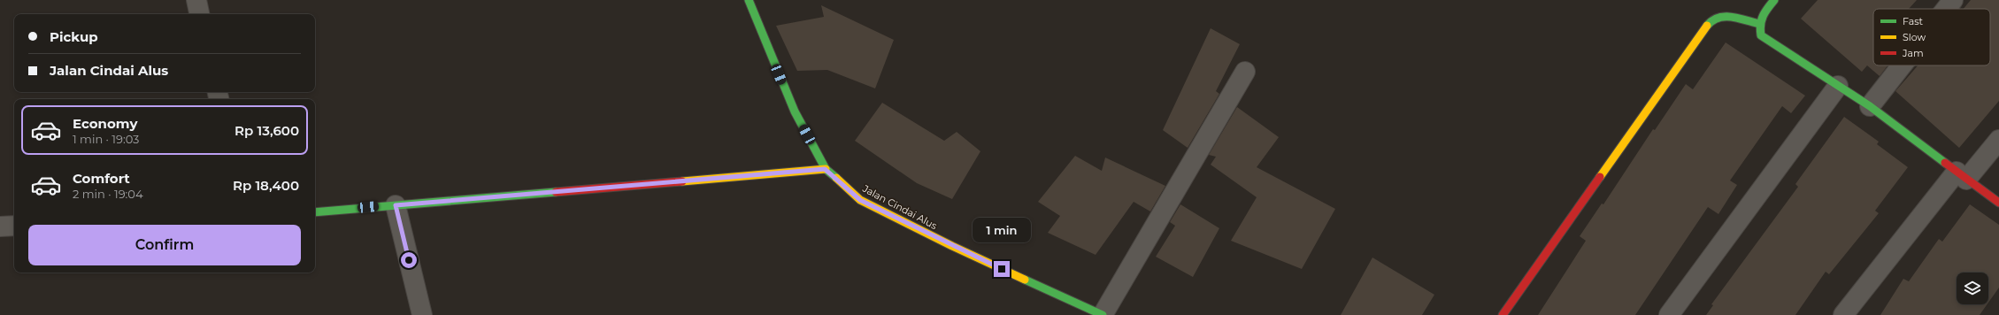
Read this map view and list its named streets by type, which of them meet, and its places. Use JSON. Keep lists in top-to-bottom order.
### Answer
{
  "streets": {
    "street": ["Jalan Cindai Alus"]
  },
  "legend": ["Fast", "Slow", "Jam"],
  "page": {
    "banner": ["Pickup", "Jalan Cindai Alus"],
    "list": [
      {
        "name": "Economy",
        "note": "1 min · 19:03",
        "value": "Rp 13,600"
      },
      {
        "name": "Comfort",
        "note": "2 min · 19:04",
        "value": "Rp 18,400"
      }
    ],
    "bubble": "1 min",
    "buttons": "Confirm"
  }
}
